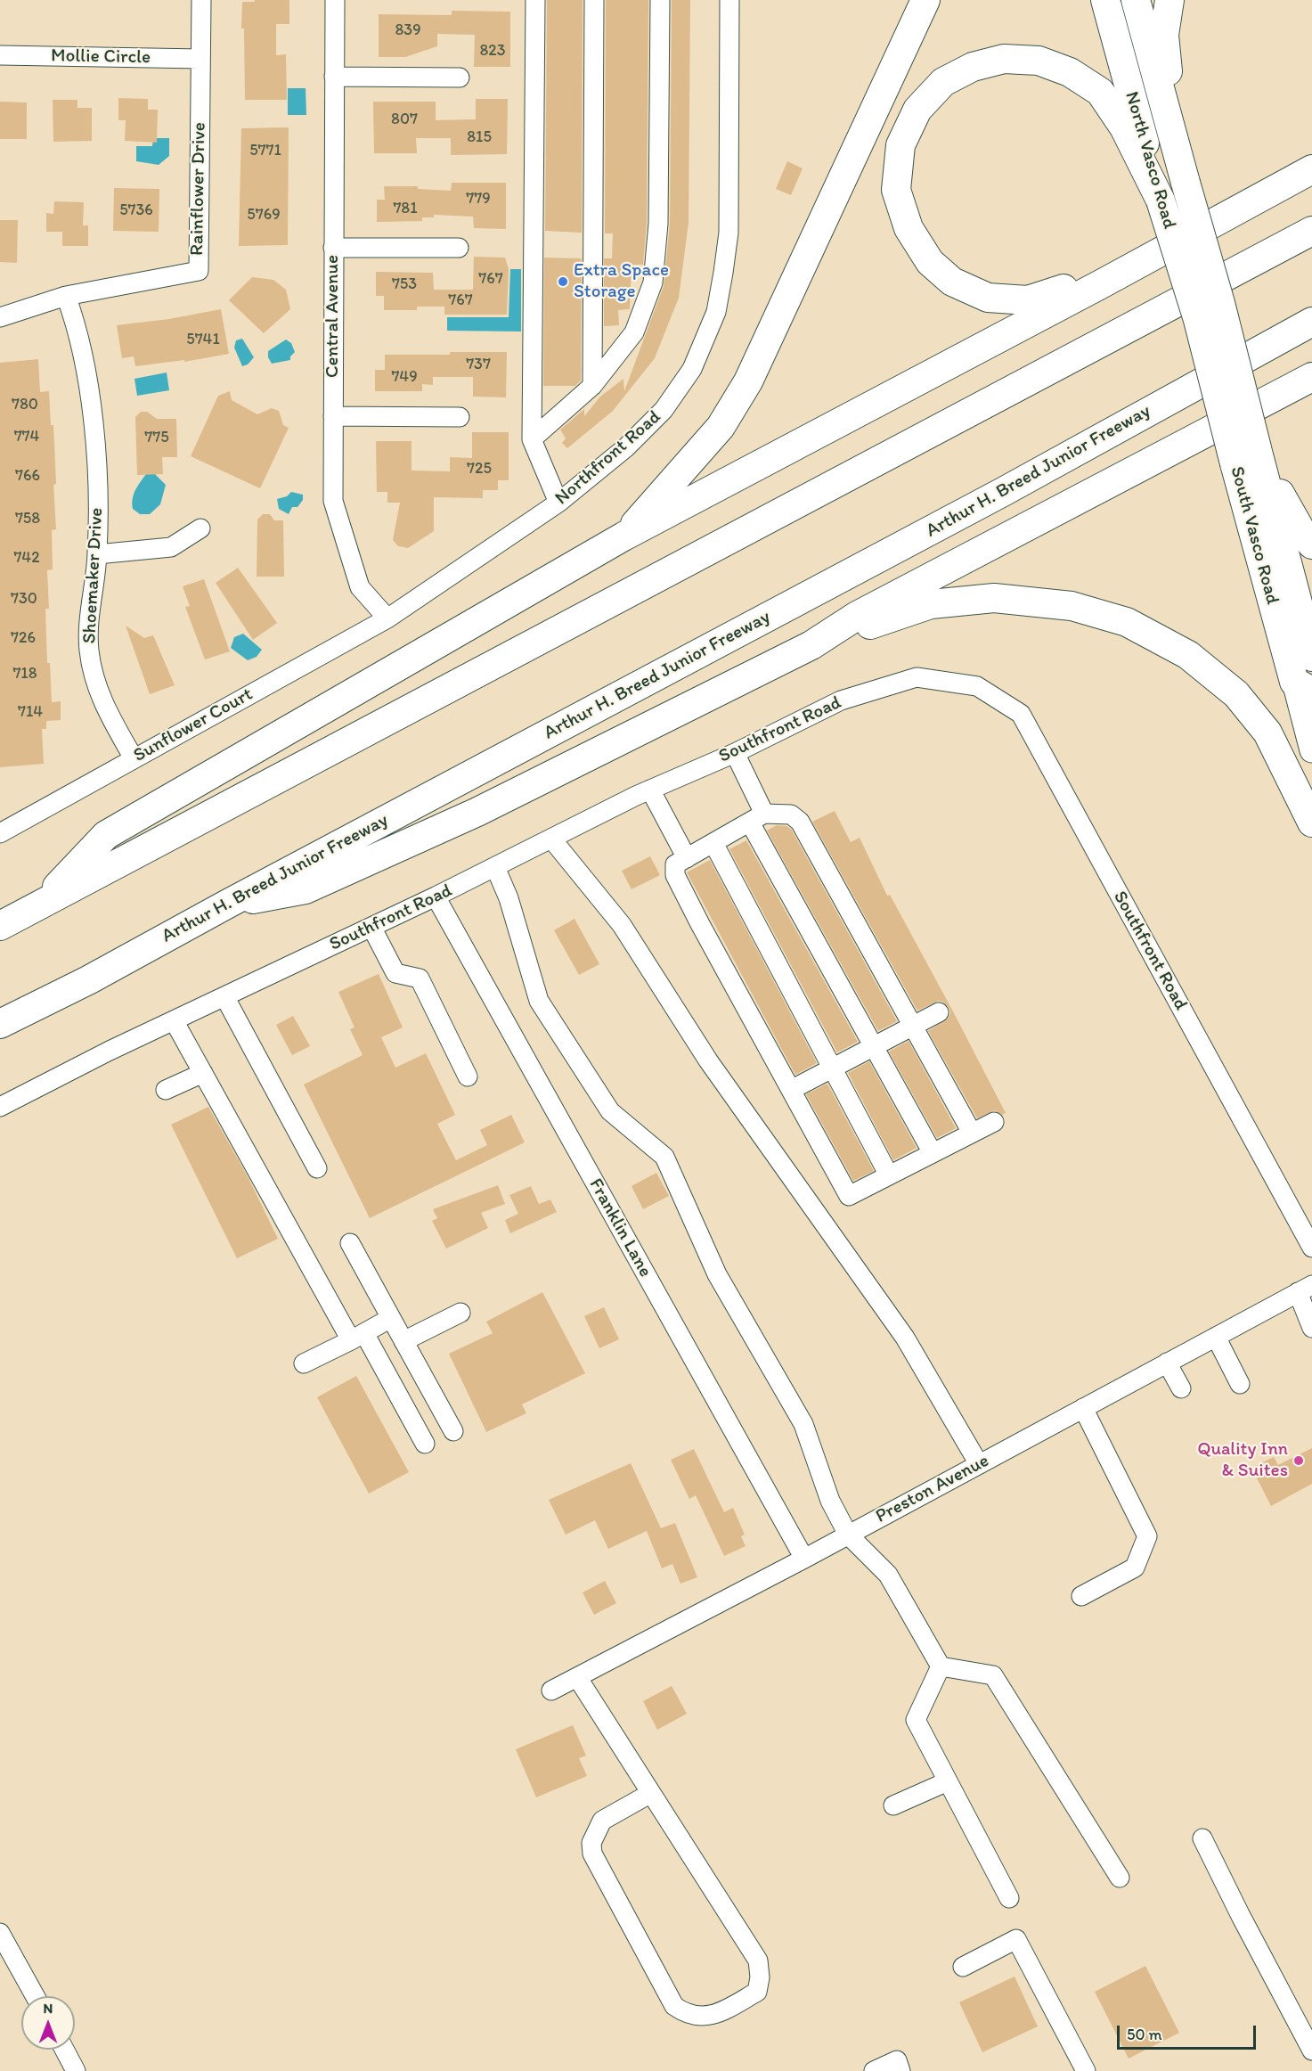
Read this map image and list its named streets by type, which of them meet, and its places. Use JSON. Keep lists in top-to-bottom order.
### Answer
{
  "streets": {
    "highway": ["North Vasco Road", "Arthur H. Breed Junior Freeway", "South Vasco Road"],
    "street": [
      "Mollie Circle",
      "Rainflower Drive",
      "Central Avenue",
      "Northfront Road",
      "Shoemaker Drive",
      "Sunflower Court",
      "Southfront Road",
      "Franklin Lane",
      "Preston Avenue"
    ]
  },
  "crossings": [
    ["Mollie Circle", "Rainflower Drive"],
    ["North Vasco Road", "South Vasco Road"],
    ["Rainflower Drive", "Shoemaker Drive"],
    ["Central Avenue", "Northfront Road"],
    ["Central Avenue", "Sunflower Court"],
    ["Northfront Road", "Sunflower Court"],
    ["Shoemaker Drive", "Sunflower Court"],
    ["Southfront Road", "Franklin Lane"],
    ["Franklin Lane", "Preston Avenue"]
  ],
  "places": ["Extra Space Storage", "Quality Inn & Suites"],
  "house_numbers": [
    "839",
    "823",
    "807",
    "815",
    "5771",
    "779",
    "781",
    "5736",
    "5769",
    "767",
    "753",
    "767",
    "5741",
    "737",
    "749",
    "780",
    "774",
    "775",
    "725",
    "766",
    "758",
    "742",
    "730",
    "726",
    "718",
    "714"
  ],
  "scale_bar": "50 m",
  "north": "top"
}
